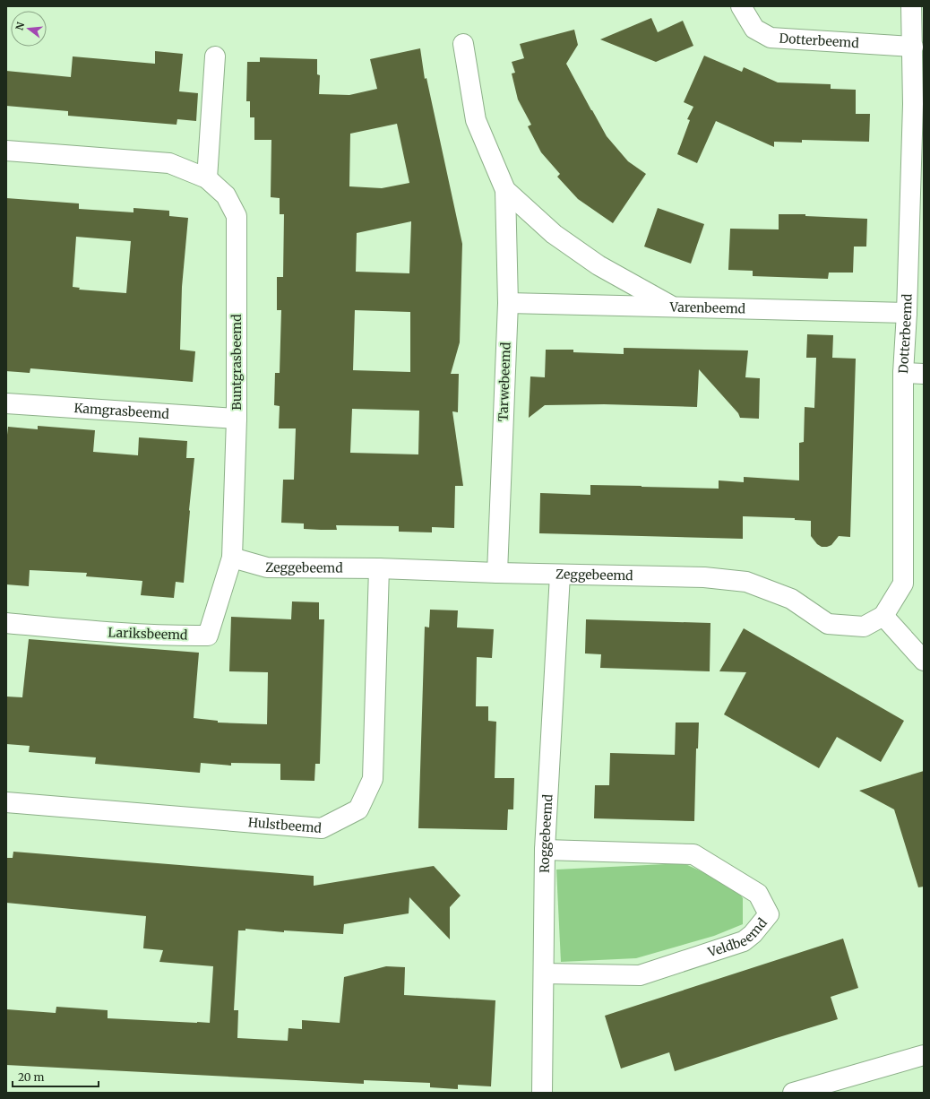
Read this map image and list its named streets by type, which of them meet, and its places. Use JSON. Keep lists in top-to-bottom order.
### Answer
{
  "streets": {
    "street": [
      "Dotterbeemd",
      "Varenbeemd",
      "Buntgrasbeemd",
      "Tarwebeemd",
      "Kamgrasbeemd",
      "Zeggebeemd",
      "Lariksbeemd",
      "Hulstbeemd",
      "Roggebeemd",
      "Veldbeemd"
    ]
  },
  "crossings": [
    ["Dotterbeemd", "Varenbeemd"],
    ["Dotterbeemd", "Zeggebeemd"],
    ["Varenbeemd", "Tarwebeemd"],
    ["Buntgrasbeemd", "Kamgrasbeemd"],
    ["Buntgrasbeemd", "Zeggebeemd"],
    ["Buntgrasbeemd", "Lariksbeemd"],
    ["Tarwebeemd", "Zeggebeemd"],
    ["Zeggebeemd", "Lariksbeemd"],
    ["Zeggebeemd", "Hulstbeemd"],
    ["Zeggebeemd", "Roggebeemd"],
    ["Roggebeemd", "Veldbeemd"]
  ],
  "scale_bar": "20 m",
  "north": "left"
}
